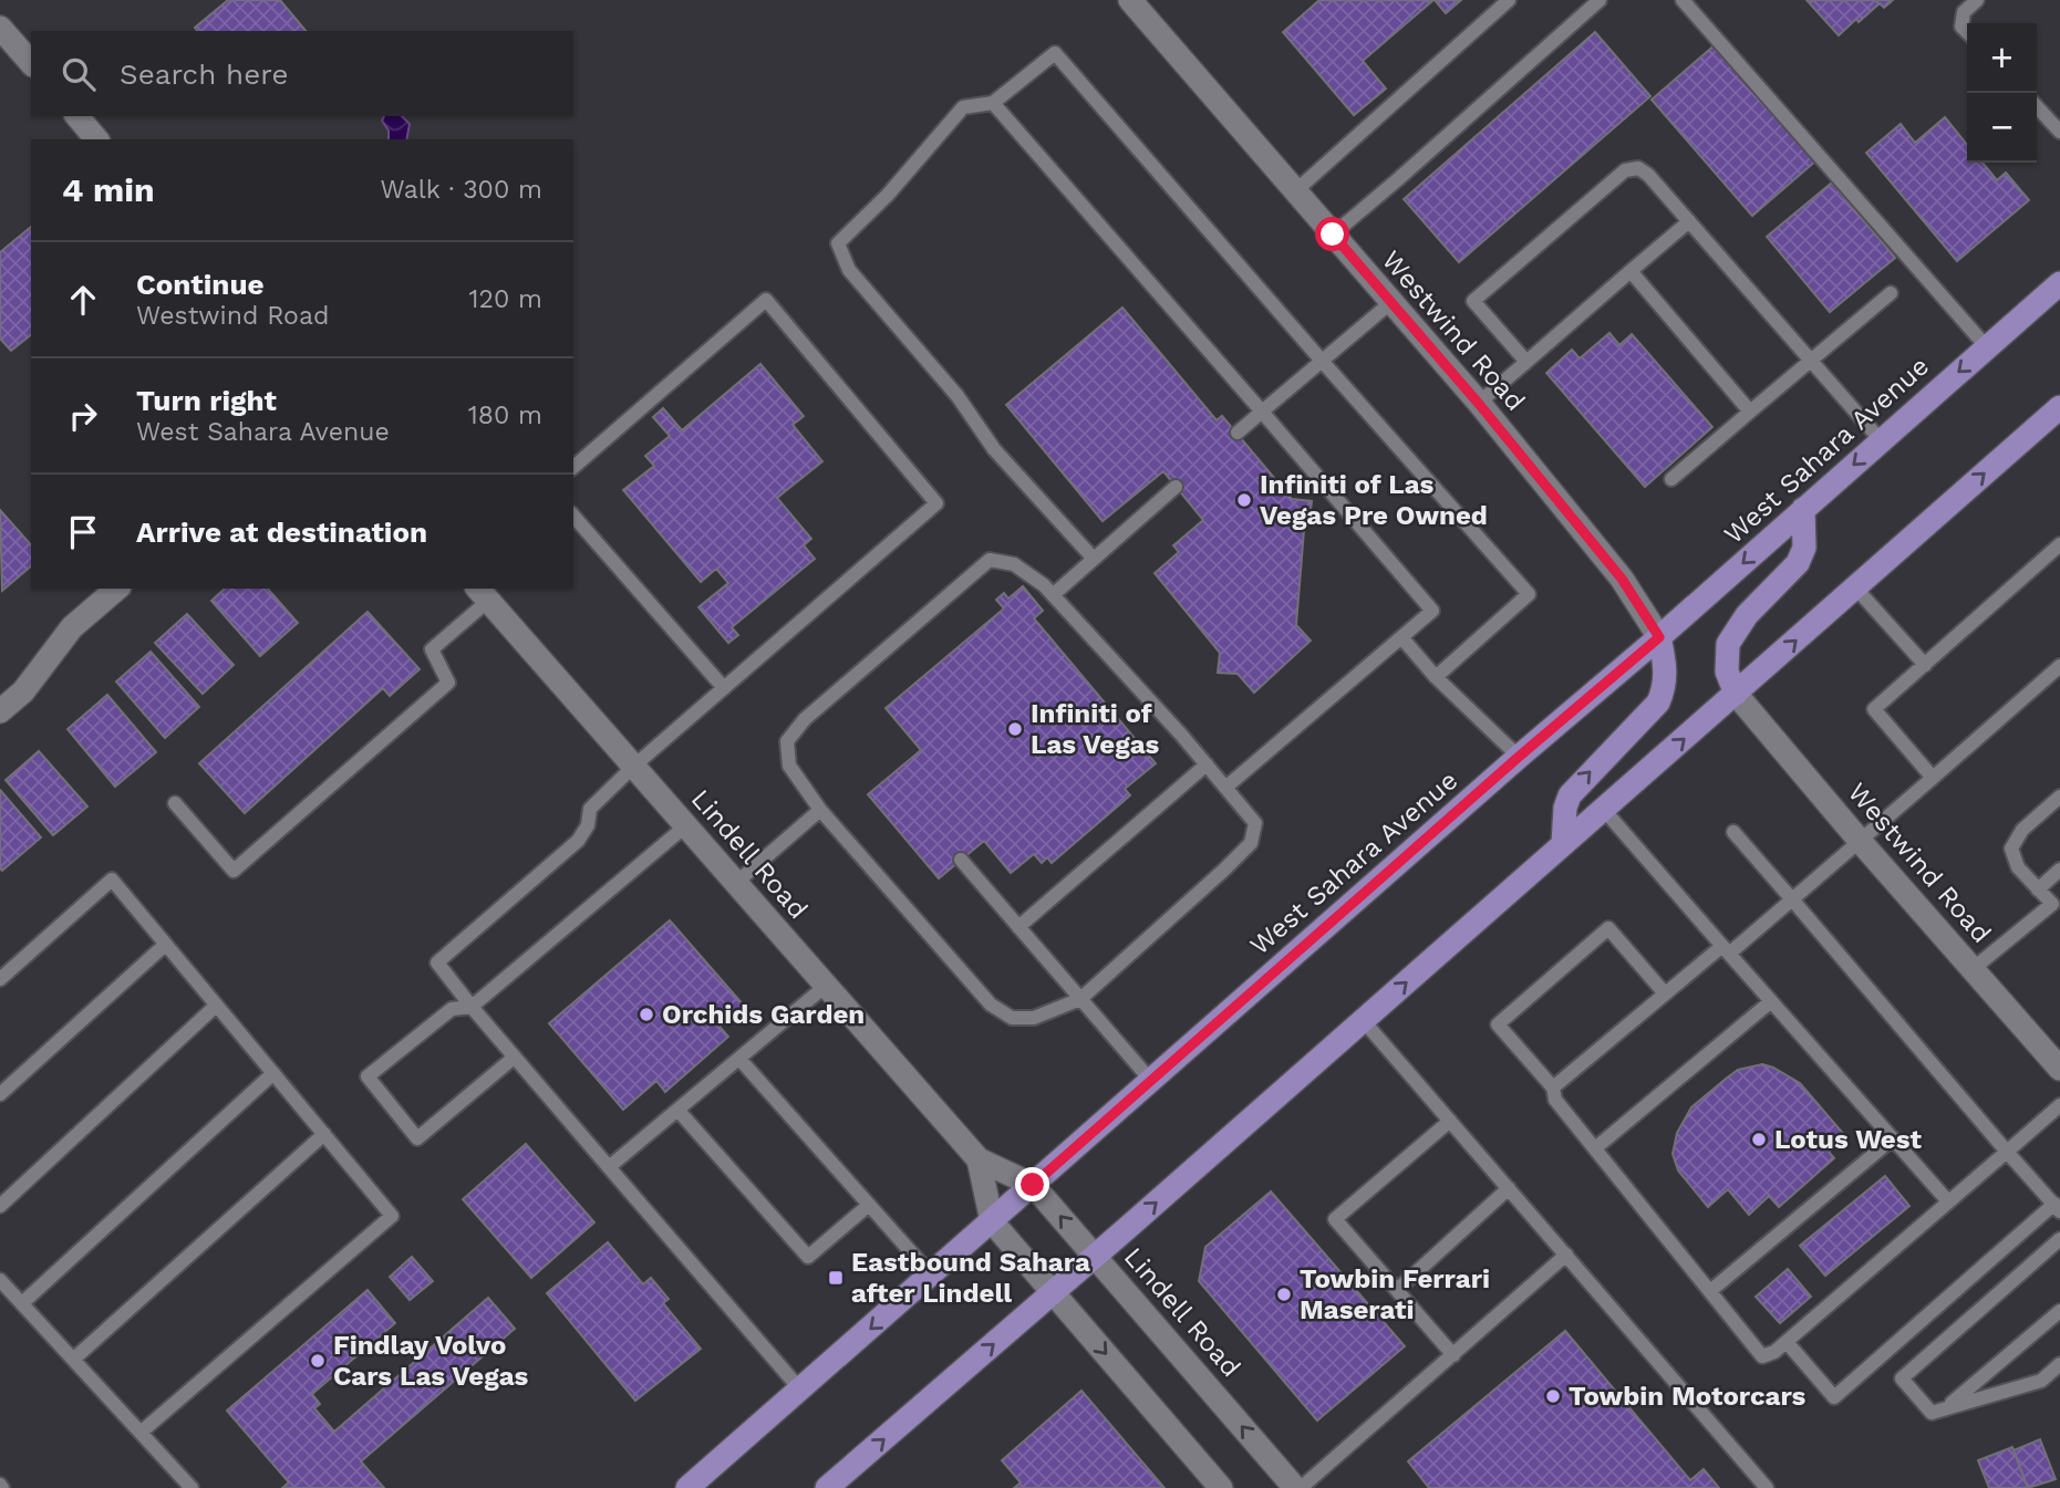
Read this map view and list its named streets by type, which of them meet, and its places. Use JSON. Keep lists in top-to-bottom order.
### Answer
{
  "streets": {
    "main road": ["West Sahara Avenue"],
    "street": ["Westwind Road", "Lindell Road"]
  },
  "crossings": [
    ["Westwind Road", "West Sahara Avenue"],
    ["West Sahara Avenue", "Lindell Road"]
  ],
  "places": {
    "other": [
      "Infiniti of Las Vegas Pre Owned",
      "Infiniti of Las Vegas",
      "Orchids Garden",
      "Lotus West",
      "Towbin Ferrari Maserati",
      "Findlay Volvo Cars Las Vegas",
      "Towbin Motorcars"
    ],
    "transit": ["Eastbound Sahara after Lindell"]
  },
  "page": {
    "map_buttons": ["+", "−"],
    "search": "Search here",
    "heading": ["4 min", "Walk · 300 m"],
    "list": [
      ["Continue", "Westwind Road", "120 m"],
      ["Turn right", "West Sahara Avenue", "180 m"],
      "Arrive at destination"
    ]
  }
}
